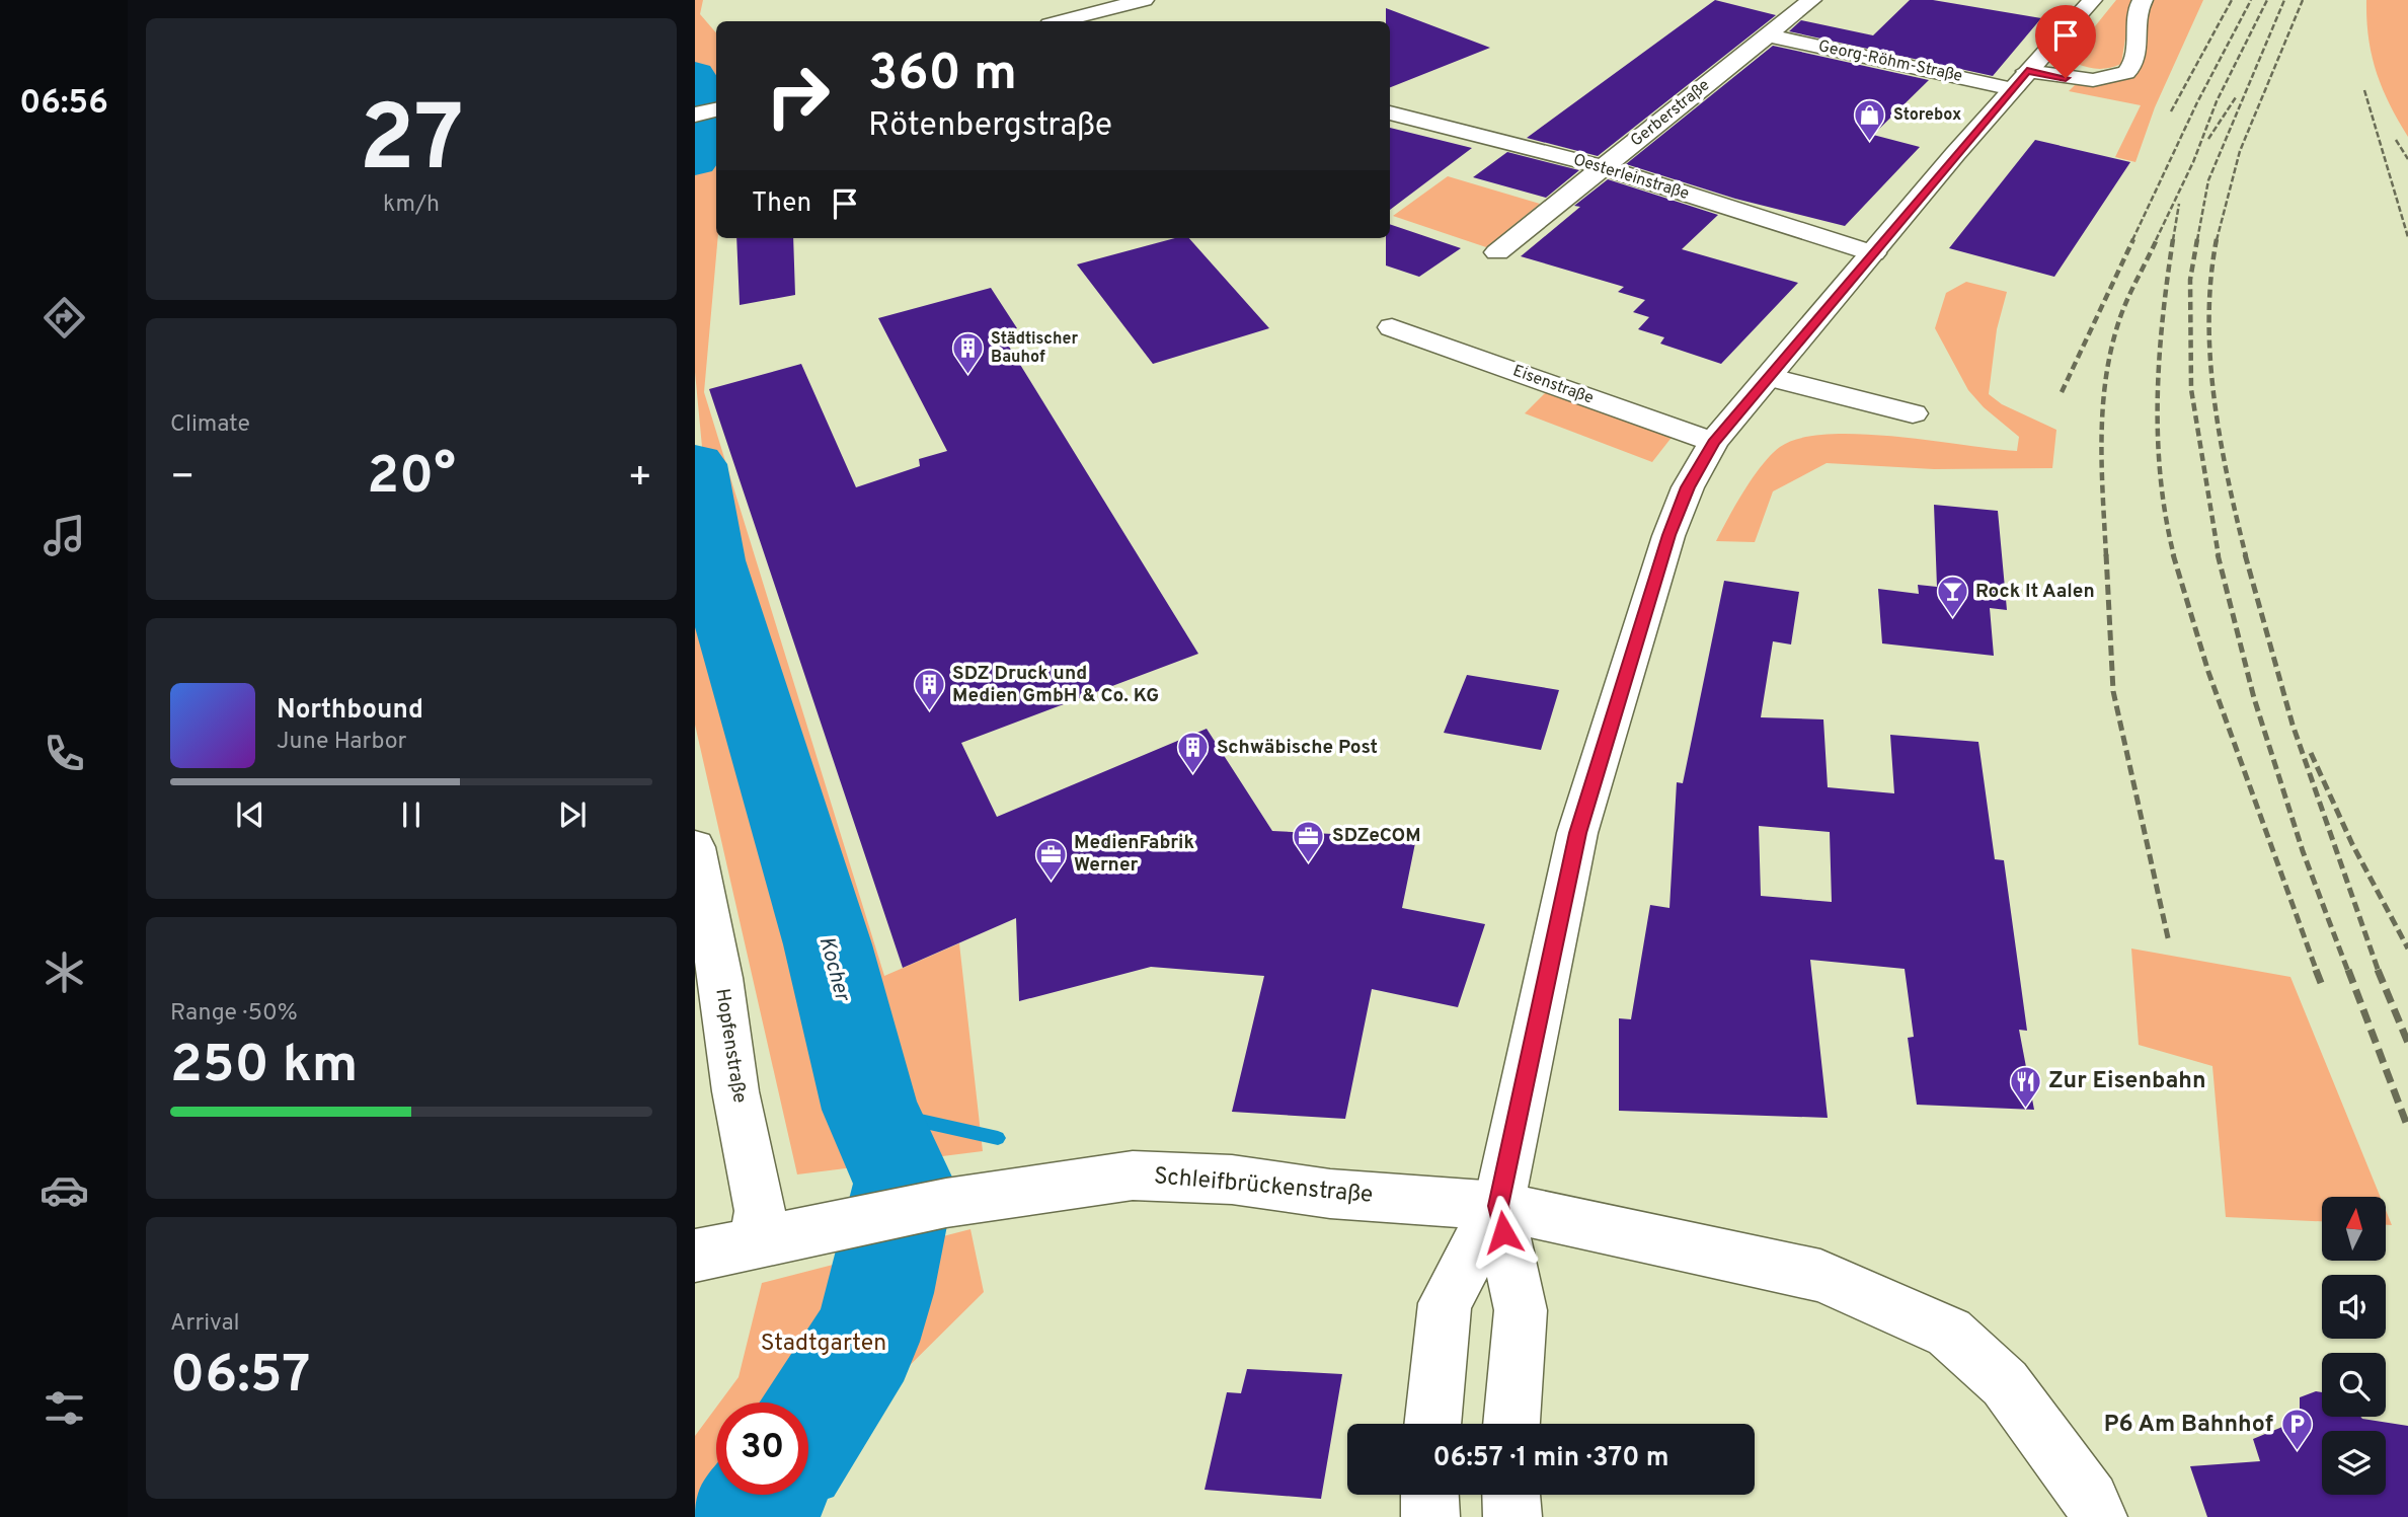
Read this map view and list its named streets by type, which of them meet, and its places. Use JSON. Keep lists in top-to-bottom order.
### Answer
{
  "streets": {
    "street": [
      "Georg-Röhm-Straße",
      "Gerberstraße",
      "Oesterleinstraße",
      "Eisenstraße",
      "Hopfenstraße",
      "Schleifbrückenstraße"
    ]
  },
  "crossings": [
    ["Georg-Röhm-Straße", "Gerberstraße"],
    ["Gerberstraße", "Oesterleinstraße"],
    ["Hopfenstraße", "Schleifbrückenstraße"]
  ],
  "water": ["Kocher"],
  "parks": ["Stadtgarten"],
  "places": {
    "shop": ["Storebox"],
    "building": ["Städtischer Bauhof", "SDZ Druck und Medien GmbH & Co. KG", "Schwäbische Post"],
    "bar": ["Rock It Aalen"],
    "office": ["SDZeCOM", "MedienFabrik Werner"],
    "restaurant": ["Zur Eisenbahn"],
    "parking": ["P6 Am Bahnhof"]
  },
  "north": "top",
  "page": {
    "tabs": "06:56",
    "tile": [
      ["27", "km/h"],
      "Climate",
      ["Range · 50%", "250 km"],
      ["Arrival", "06:57"]
    ],
    "turn": ["360 m", "Rötenbergstraße"],
    "then": "Then",
    "heat": ["−", "20°", "+"],
    "song": ["Northbound", "June Harbor"],
    "limit": "30",
    "trip": "06:57 · 1 min · 370 m"
  }
}
